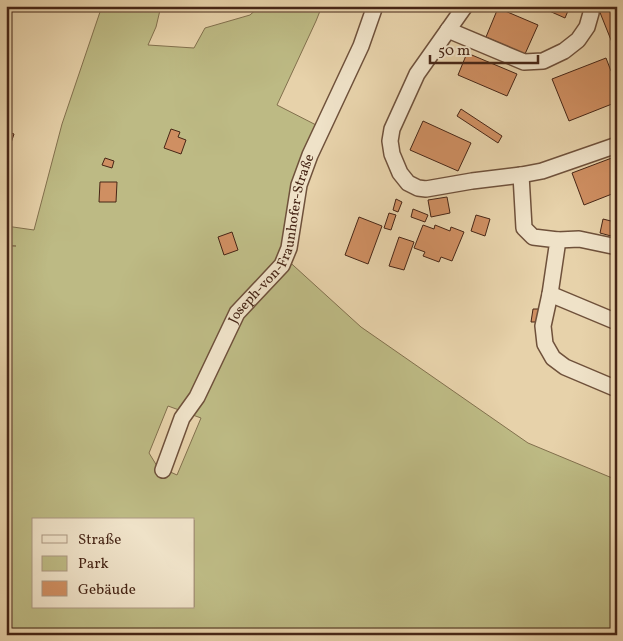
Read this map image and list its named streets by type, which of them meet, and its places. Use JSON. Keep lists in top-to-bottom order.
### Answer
{
  "streets": {
    "street": ["Joseph-von-Fraunhofer-Straße"]
  },
  "legend": ["Straße", "Park", "Gebäude"],
  "scale_bar": "50 m"
}
